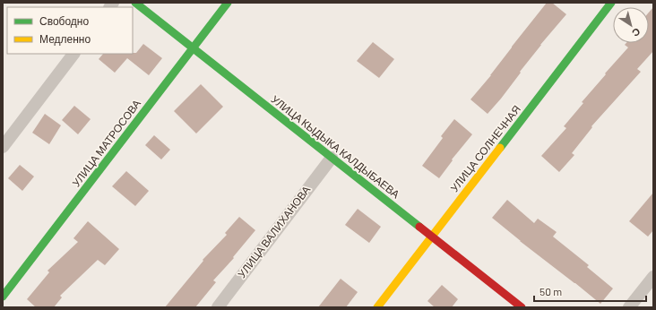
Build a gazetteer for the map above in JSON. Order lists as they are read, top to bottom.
{
  "streets": {
    "street": [
      "УЛИЦА МАТРОСОВА",
      "УЛИЦА КЫДЫКА КАЛДЫБАЕВА",
      "УЛИЦА СОЛНЕЧНАЯ",
      "УЛИЦА ВАЛИХАНОВА"
    ]
  },
  "crossings": [
    ["УЛИЦА МАТРОСОВА", "УЛИЦА КЫДЫКА КАЛДЫБАЕВА"],
    ["УЛИЦА КЫДЫКА КАЛДЫБАЕВА", "УЛИЦА СОЛНЕЧНАЯ"],
    ["УЛИЦА КЫДЫКА КАЛДЫБАЕВА", "УЛИЦА ВАЛИХАНОВА"]
  ],
  "legend": ["Свободно", "Медленно"],
  "scale_bar": "50 m",
  "north": "bottom right"
}
